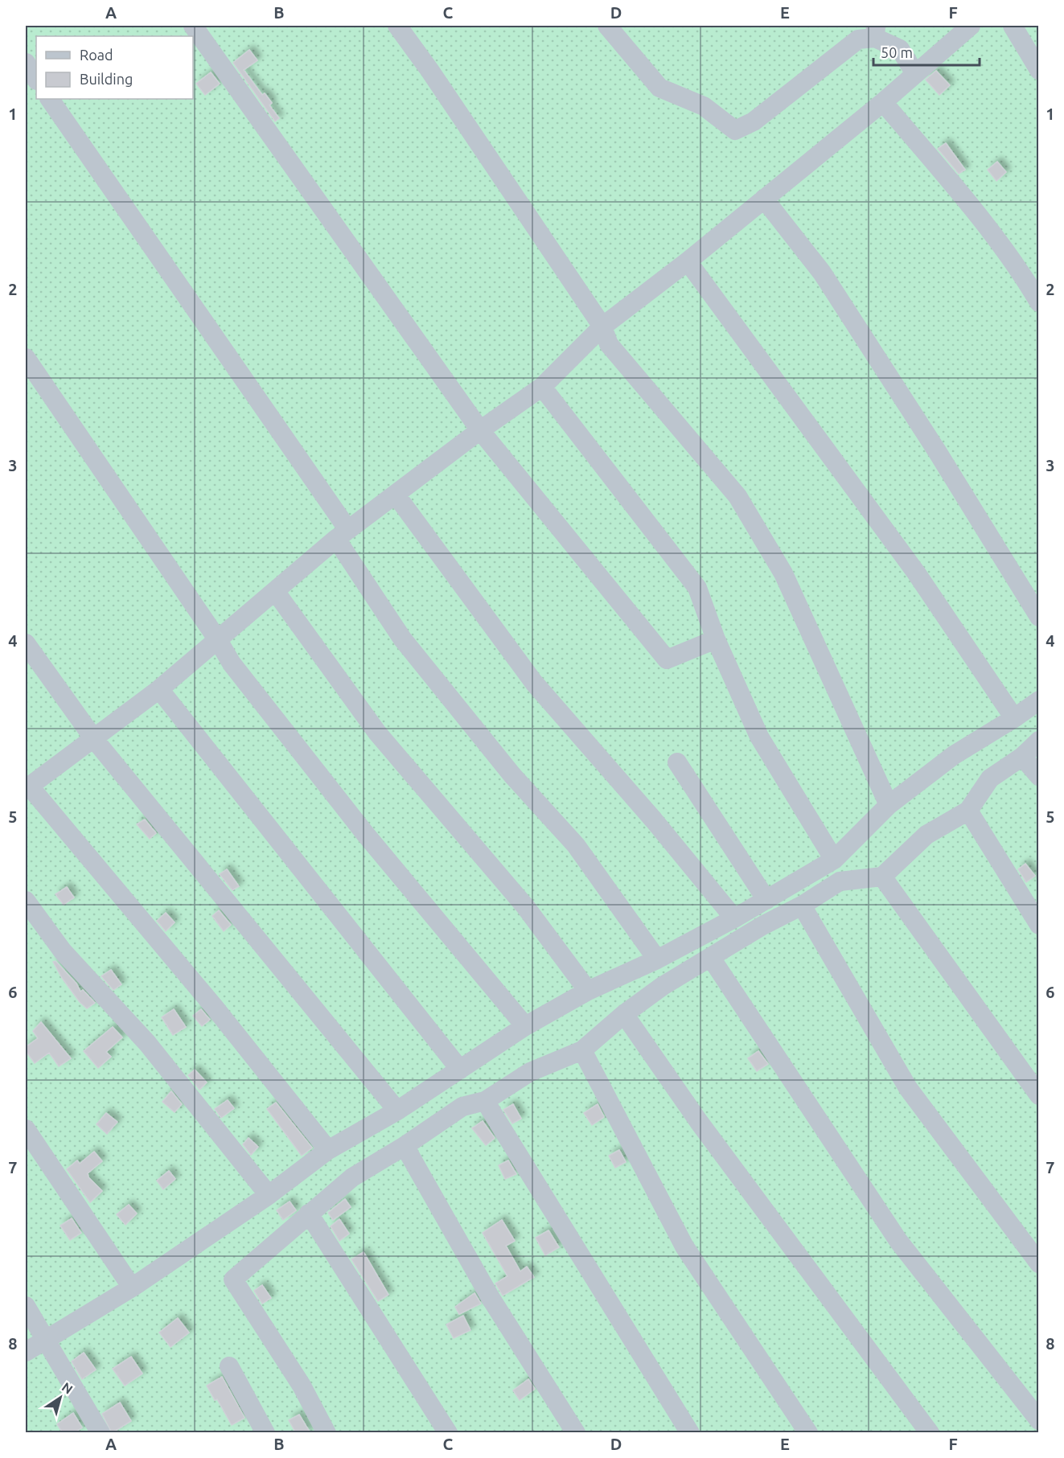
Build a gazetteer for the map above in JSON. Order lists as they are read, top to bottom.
{
  "legend": ["Road", "Building"],
  "scale_bar": "50 m",
  "north": "top right",
  "grid": {
    "columns": [
      "A",
      "B",
      "C",
      "D",
      "E",
      "F"
    ],
    "rows": [
      "1",
      "2",
      "3",
      "4",
      "5",
      "6",
      "7",
      "8"
    ]
  }
}
